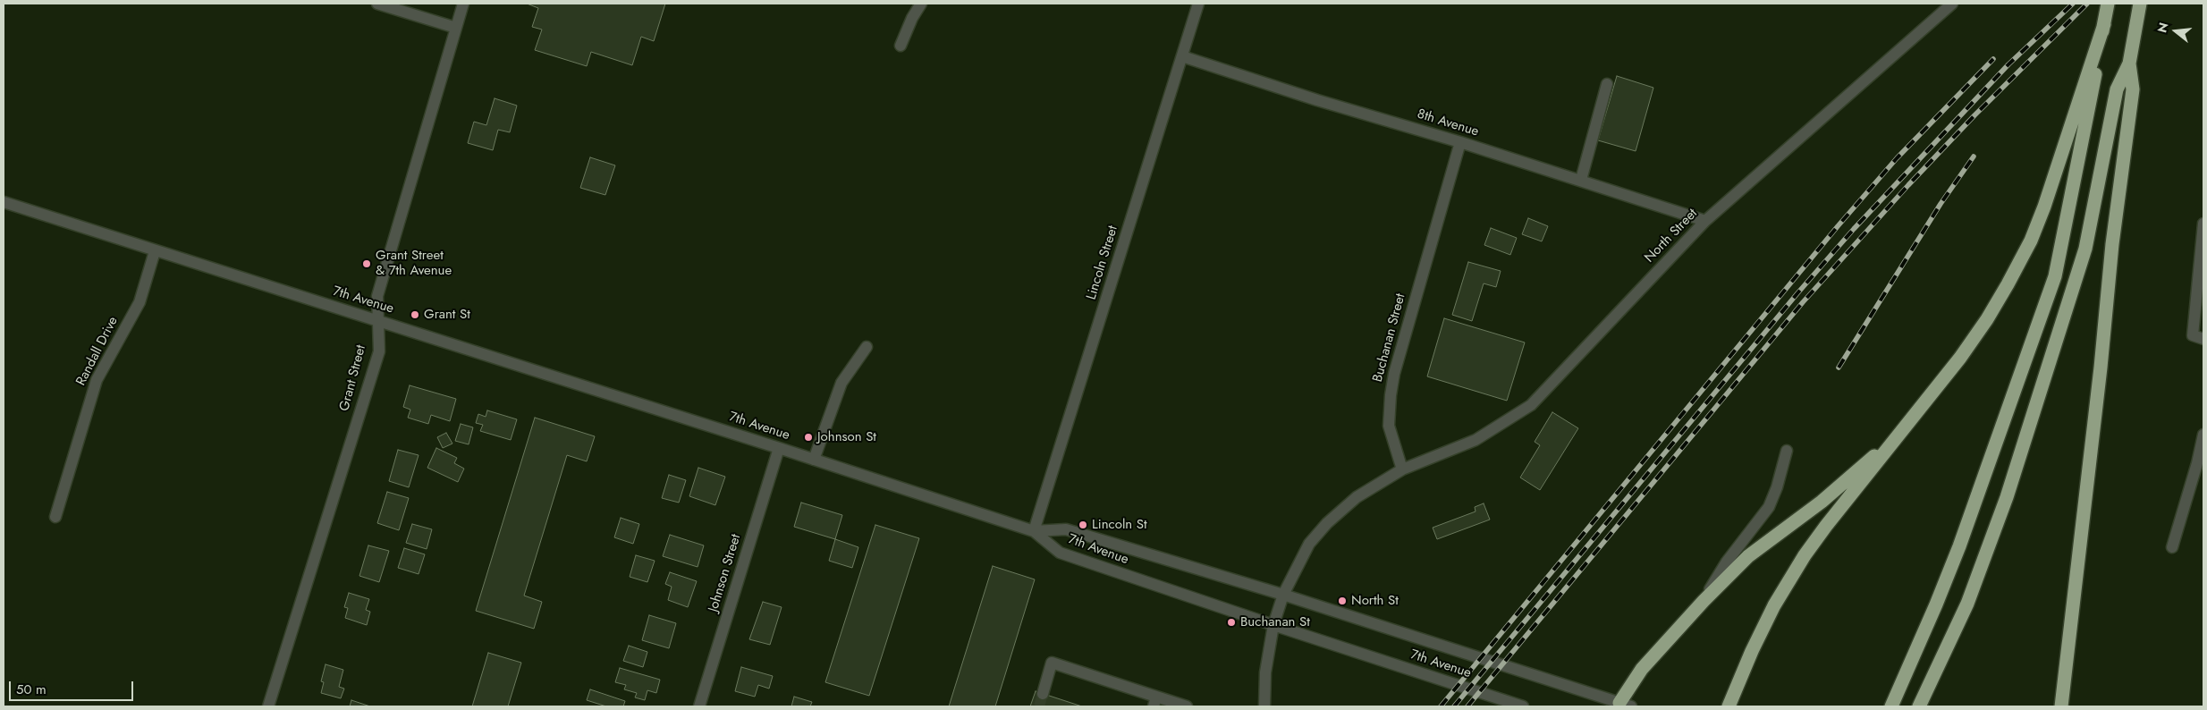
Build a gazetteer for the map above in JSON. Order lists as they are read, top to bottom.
{
  "streets": {
    "street": [
      "8th Avenue",
      "North Street",
      "Lincoln Street",
      "7th Avenue",
      "Buchanan Street",
      "Randall Drive",
      "Grant Street",
      "Johnson Street"
    ]
  },
  "crossings": [
    ["8th Avenue", "North Street"],
    ["8th Avenue", "Lincoln Street"],
    ["8th Avenue", "Buchanan Street"],
    ["North Street", "Buchanan Street"],
    ["Lincoln Street", "7th Avenue"],
    ["7th Avenue", "Randall Drive"],
    ["7th Avenue", "Grant Street"],
    ["7th Avenue", "Johnson Street"]
  ],
  "places": [
    "Grant Street & 7th Avenue",
    "Grant St",
    "Johnson St",
    "Lincoln St",
    "North St",
    "Buchanan St"
  ],
  "scale_bar": "50 m",
  "north": "left"
}
